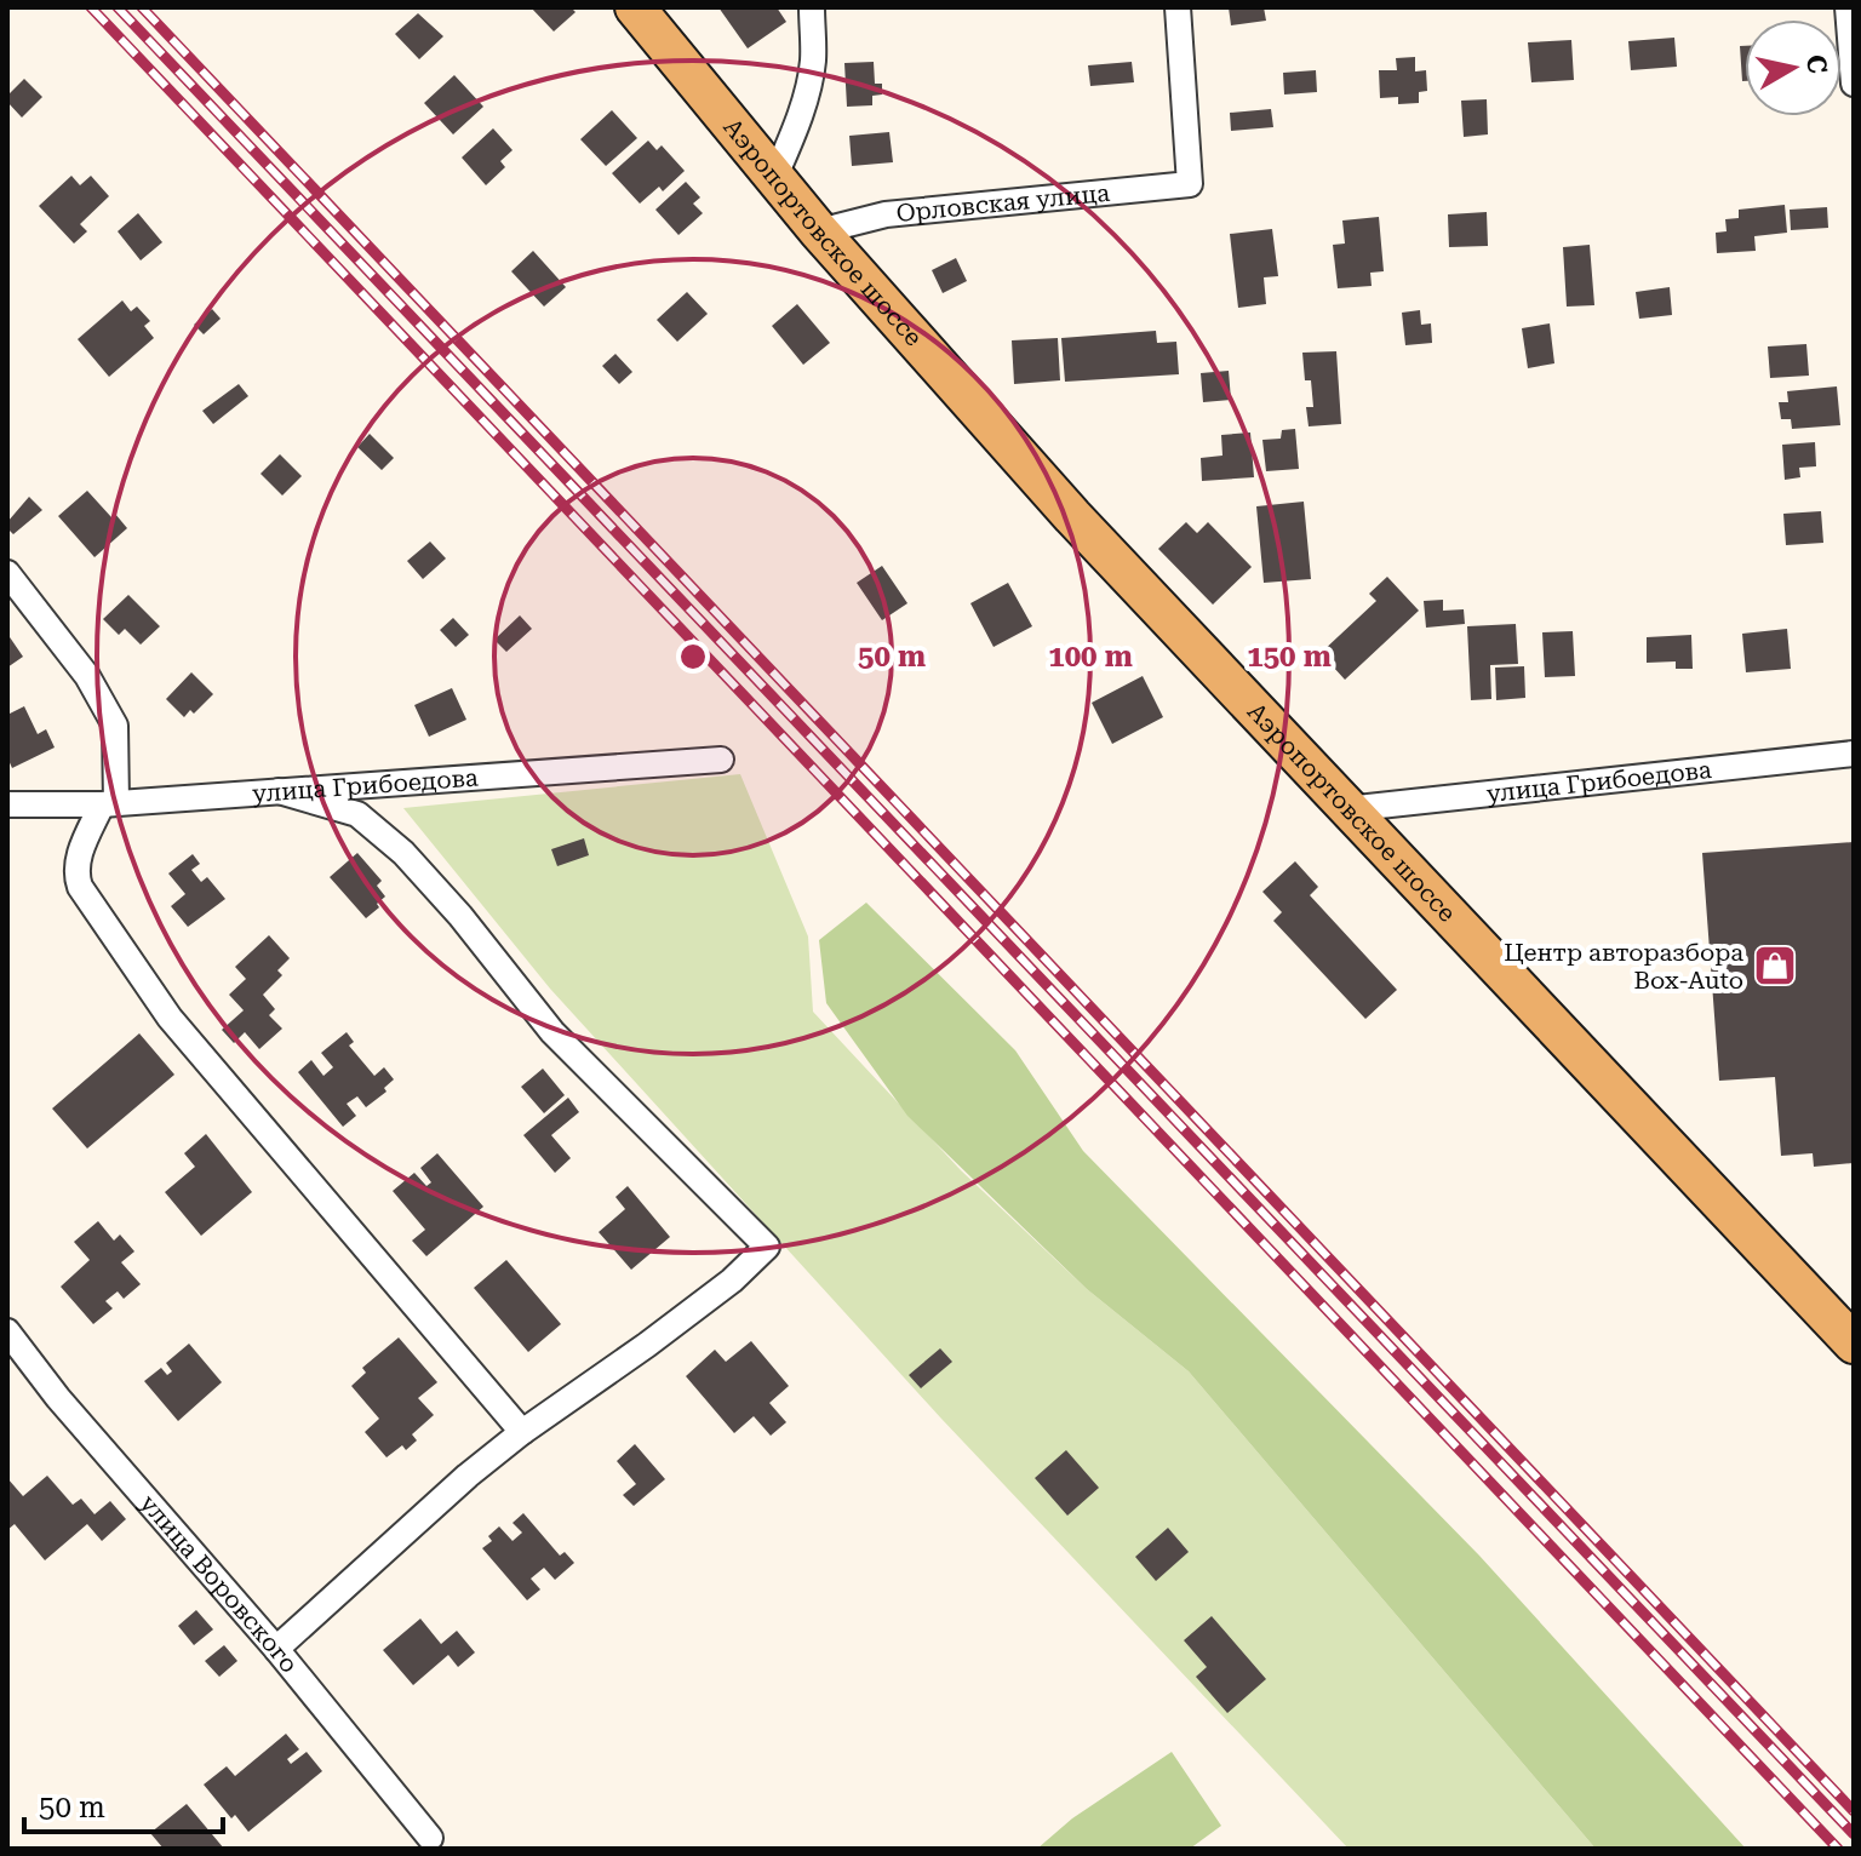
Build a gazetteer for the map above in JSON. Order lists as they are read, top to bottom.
{
  "streets": {
    "main road": ["Аэропортовское шоссе"],
    "street": ["Орловская улица", "улица Грибоедова", "улица Воровского"]
  },
  "crossings": [
    ["Орловская улица", "Аэропортовское шоссе"],
    ["Аэропортовское шоссе", "улица Грибоедова"]
  ],
  "places": {
    "shop": ["Центр авторазбора Box-Auto"]
  },
  "scale_bar": "50 m",
  "north": "right",
  "rings": ["50 m", "100 m", "150 m"]
}
